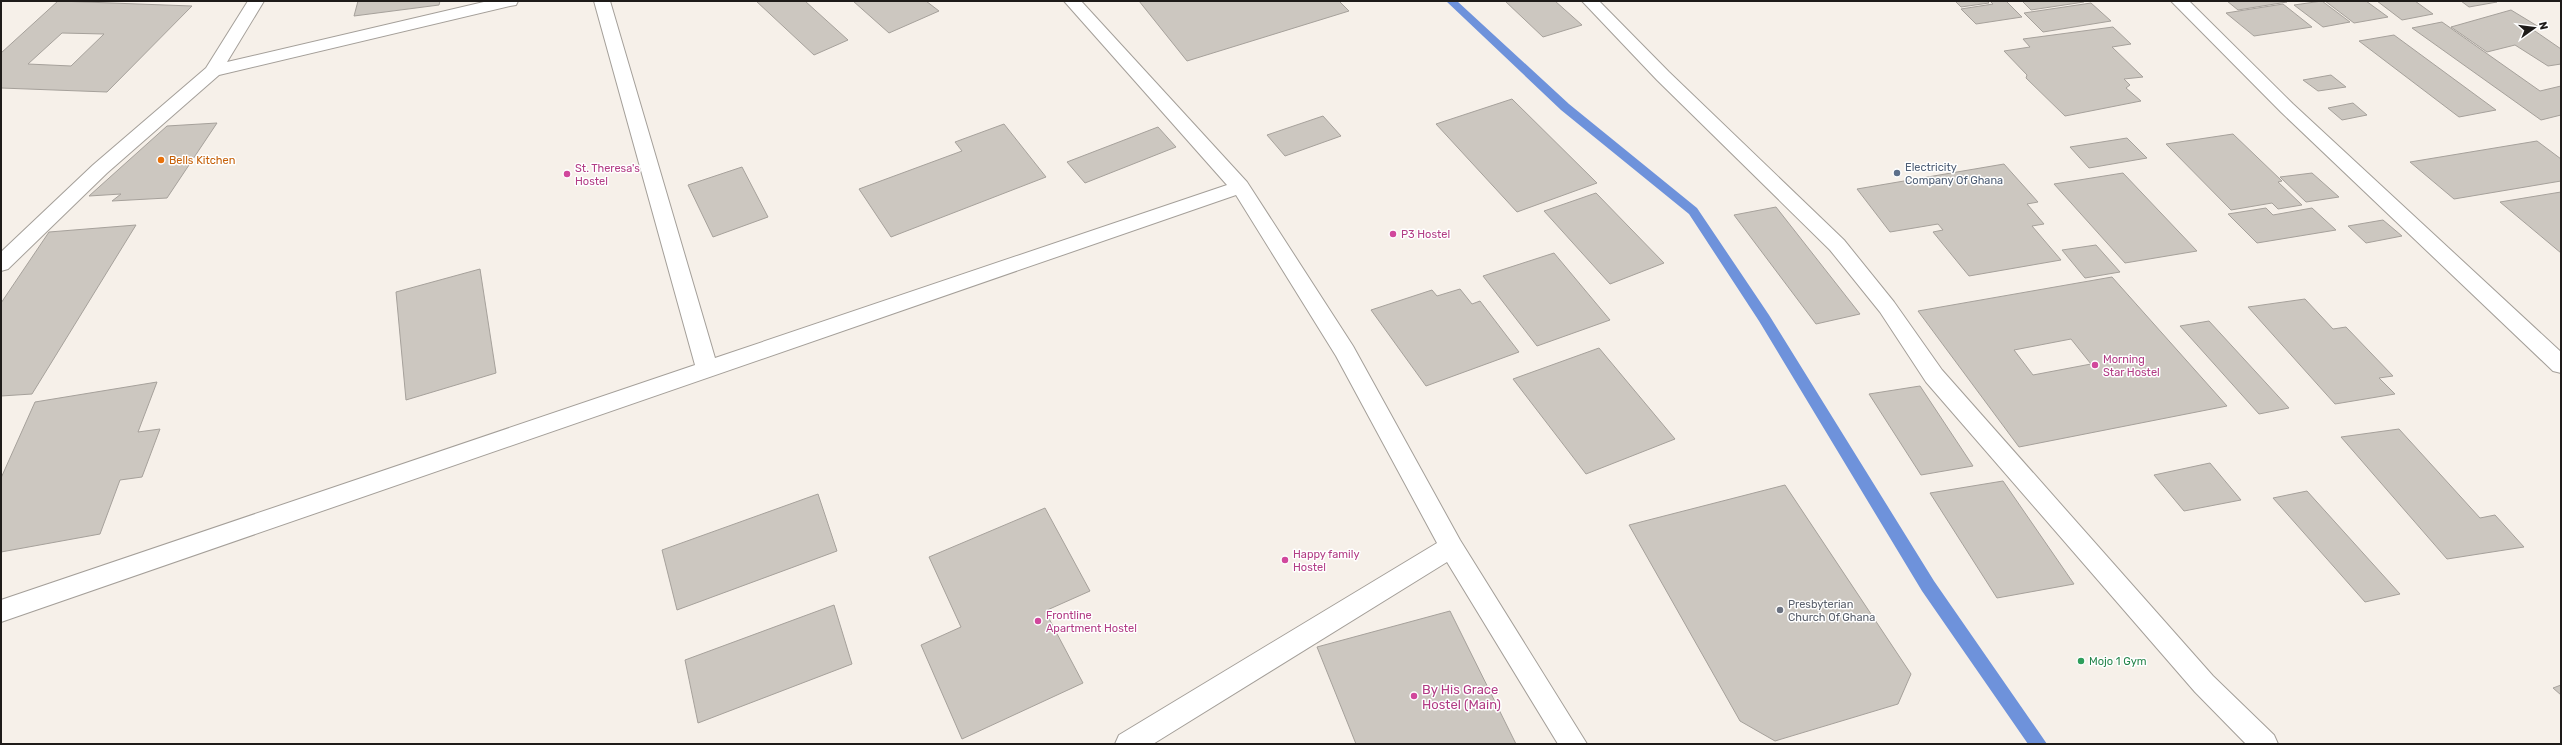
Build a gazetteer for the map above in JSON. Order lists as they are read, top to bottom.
{
  "places": [
    "Bells Kitchen",
    "Electricity Company Of Ghana",
    "St. Theresa's Hostel",
    "P3 Hostel",
    "Morning Star Hostel",
    "Happy family Hostel",
    "Presbyterian Church Of Ghana",
    "Frontline Apartment Hostel",
    "Mojo 1 Gym",
    "By His Grace Hostel (Main)"
  ],
  "north": "right"
}
